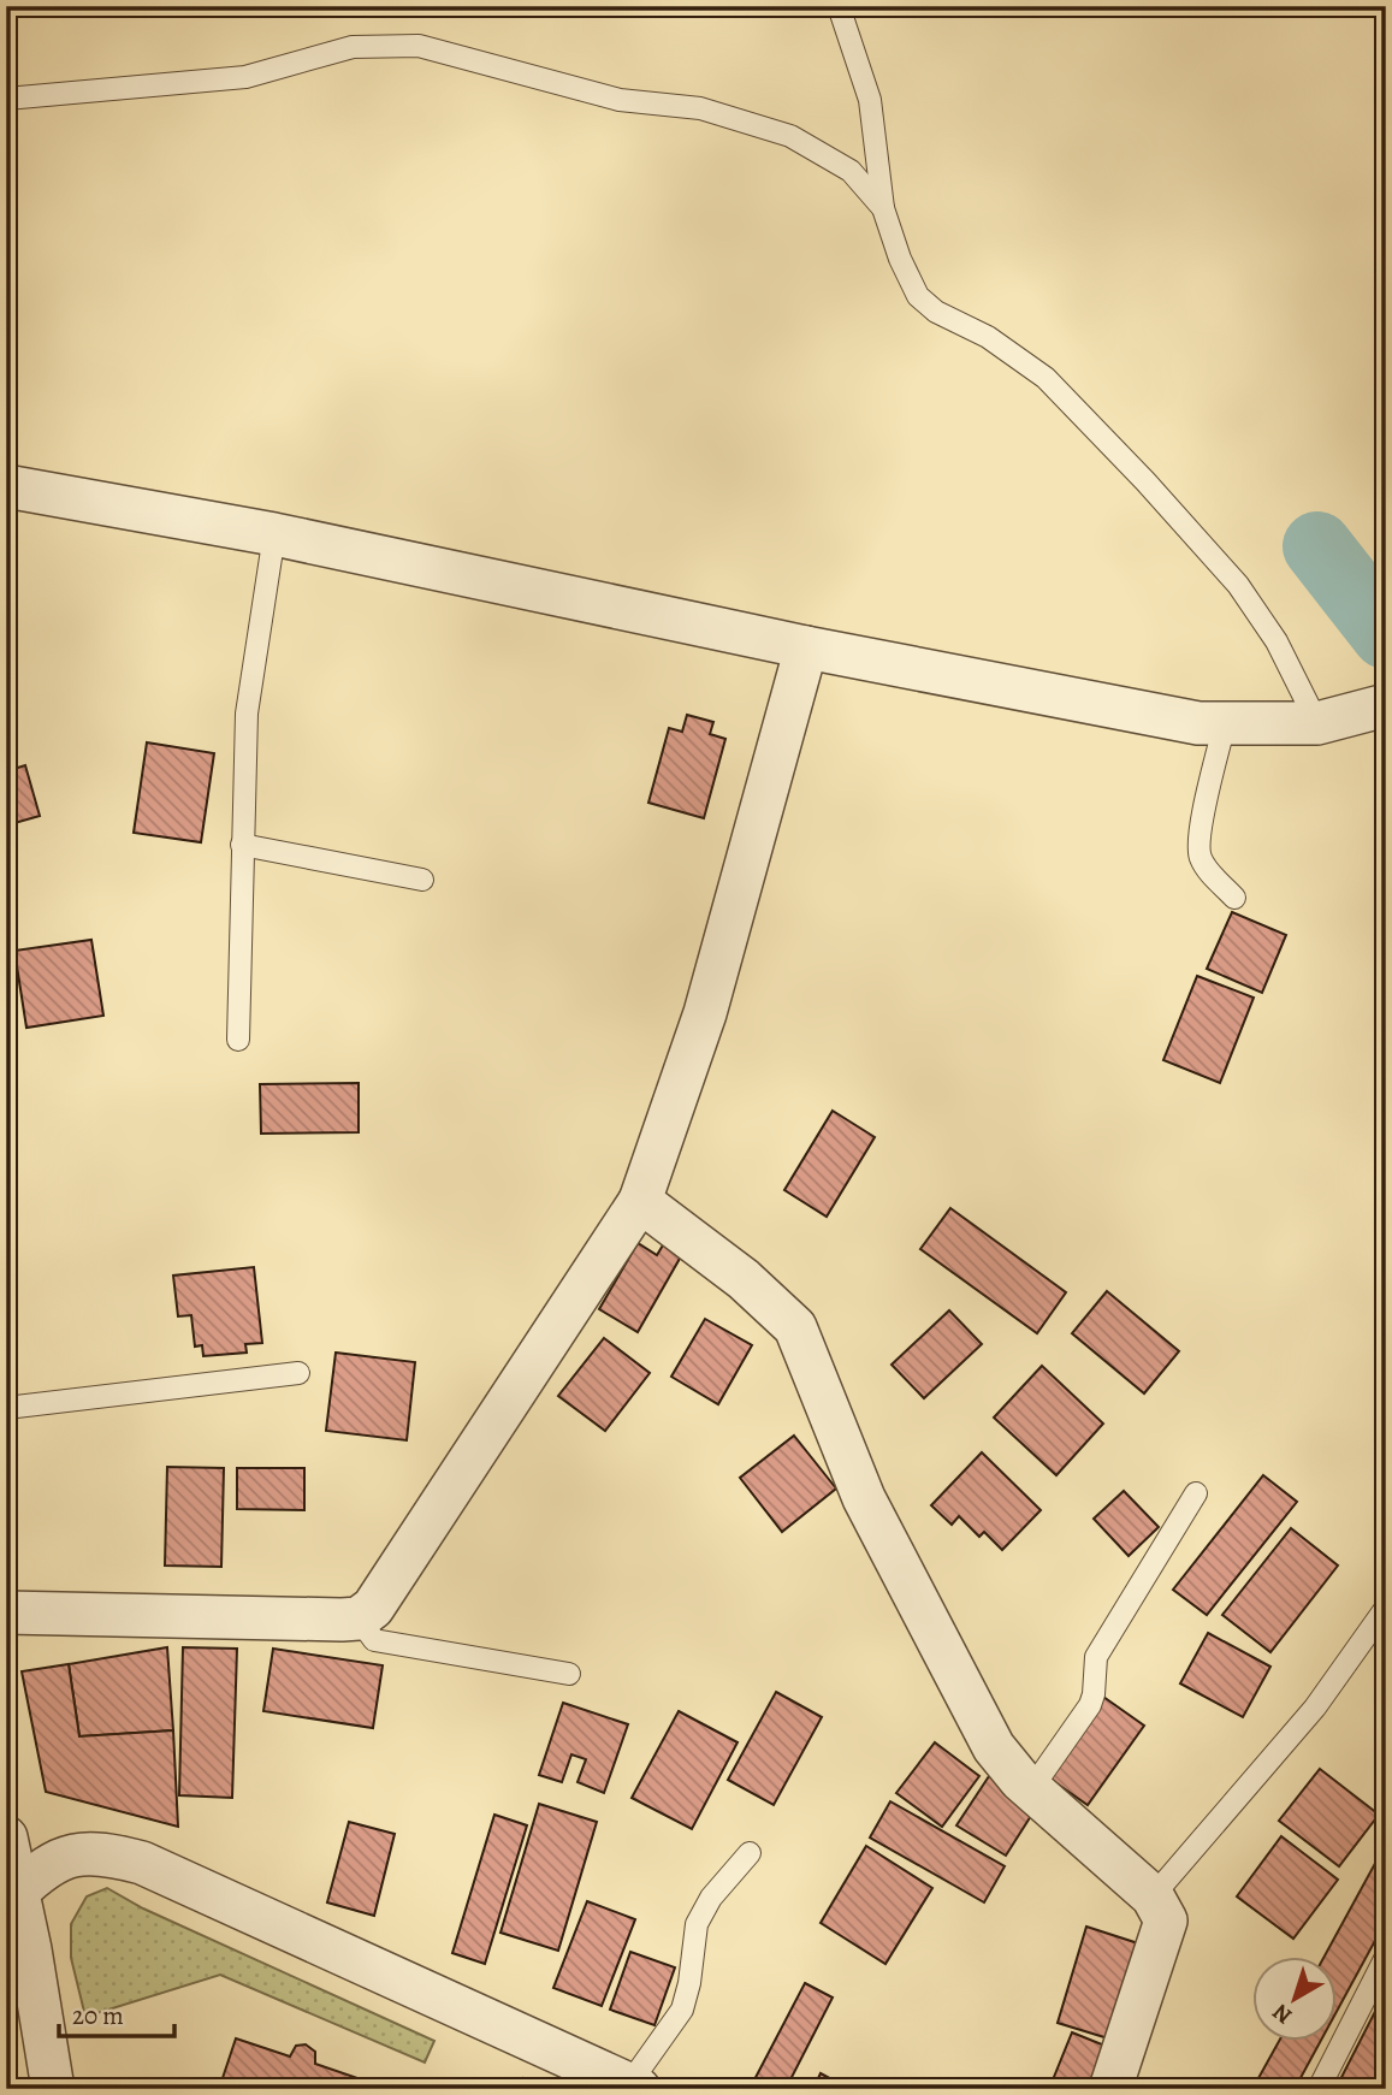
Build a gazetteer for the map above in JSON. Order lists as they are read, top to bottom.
{
  "scale_bar": "20 m",
  "north": "bottom left"
}
